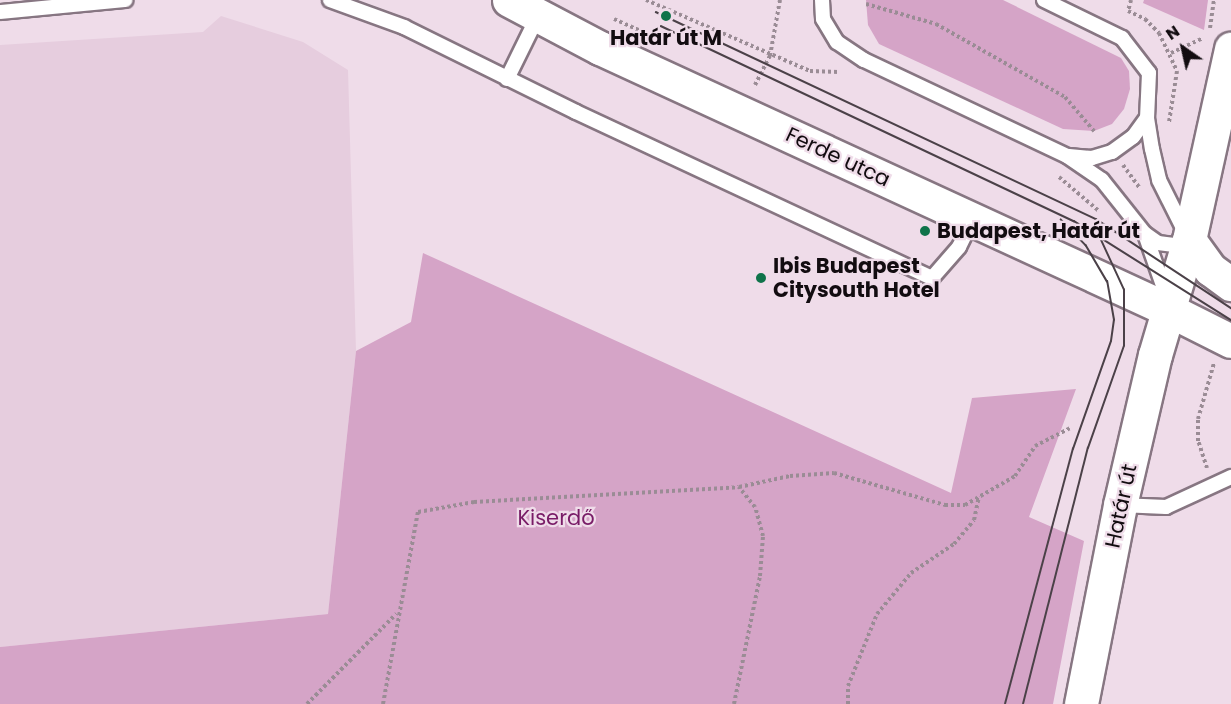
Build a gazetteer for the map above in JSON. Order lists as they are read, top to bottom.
{
  "streets": {
    "main road": ["Ferde utca", "Határ út"]
  },
  "crossings": [
    ["Ferde utca", "Határ út"]
  ],
  "parks": ["Kiserdő"],
  "places": ["Határ út M", "Budapest, Határ út", "Ibis Budapest Citysouth Hotel"],
  "north": "top left"
}
